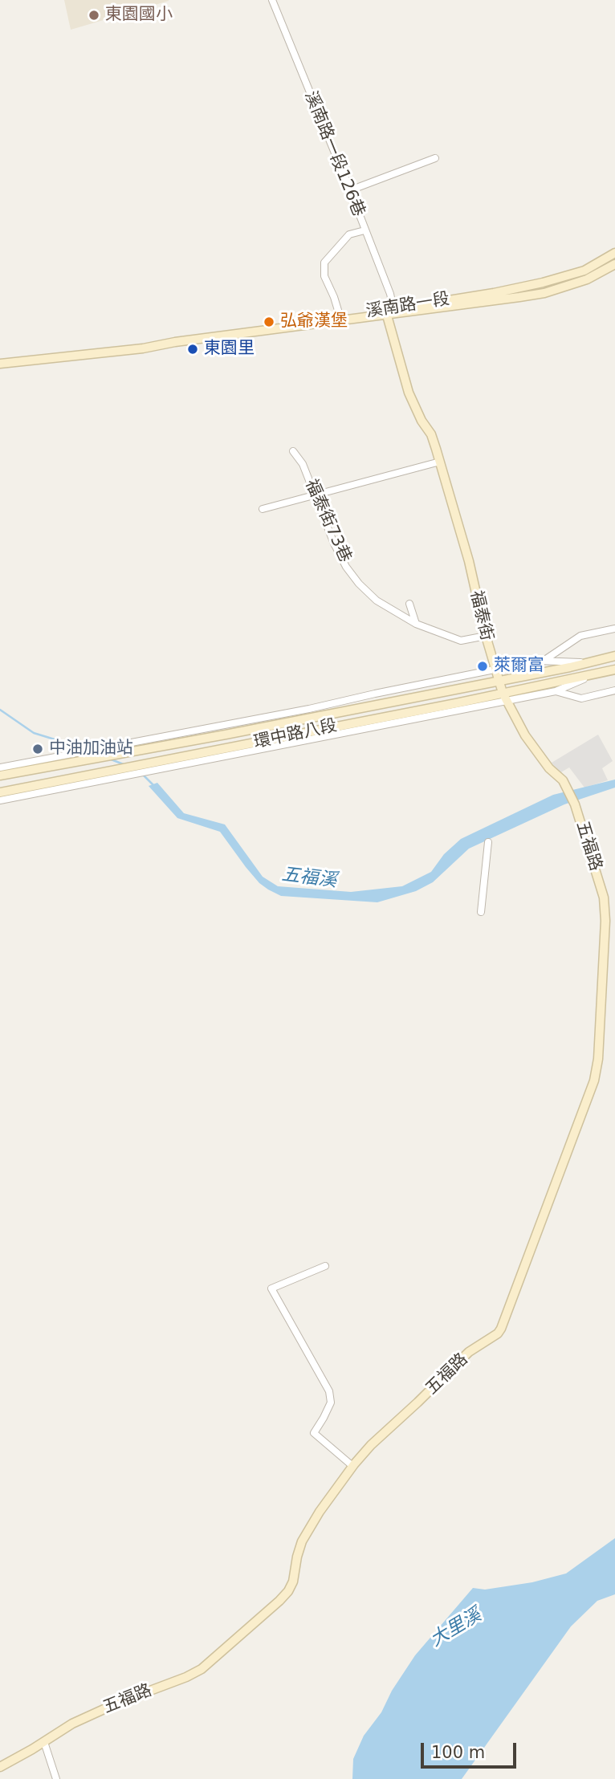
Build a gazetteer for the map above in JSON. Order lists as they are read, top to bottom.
{
  "streets": {
    "street": [
      "溪南路一段126巷",
      "溪南路一段",
      "福泰街73巷",
      "福泰街",
      "環中路八段",
      "五福路"
    ]
  },
  "crossings": [
    ["溪南路一段126巷", "溪南路一段"],
    ["溪南路一段126巷", "福泰街"],
    ["溪南路一段", "福泰街"],
    ["福泰街73巷", "福泰街"],
    ["福泰街", "環中路八段"],
    ["福泰街", "五福路"]
  ],
  "water": ["五福溪", "大里溪"],
  "places": [
    "東園國小",
    "弘爺漢堡",
    "東園里",
    "萊爾富",
    "中油加油站"
  ],
  "scale_bar": "100 m"
}
